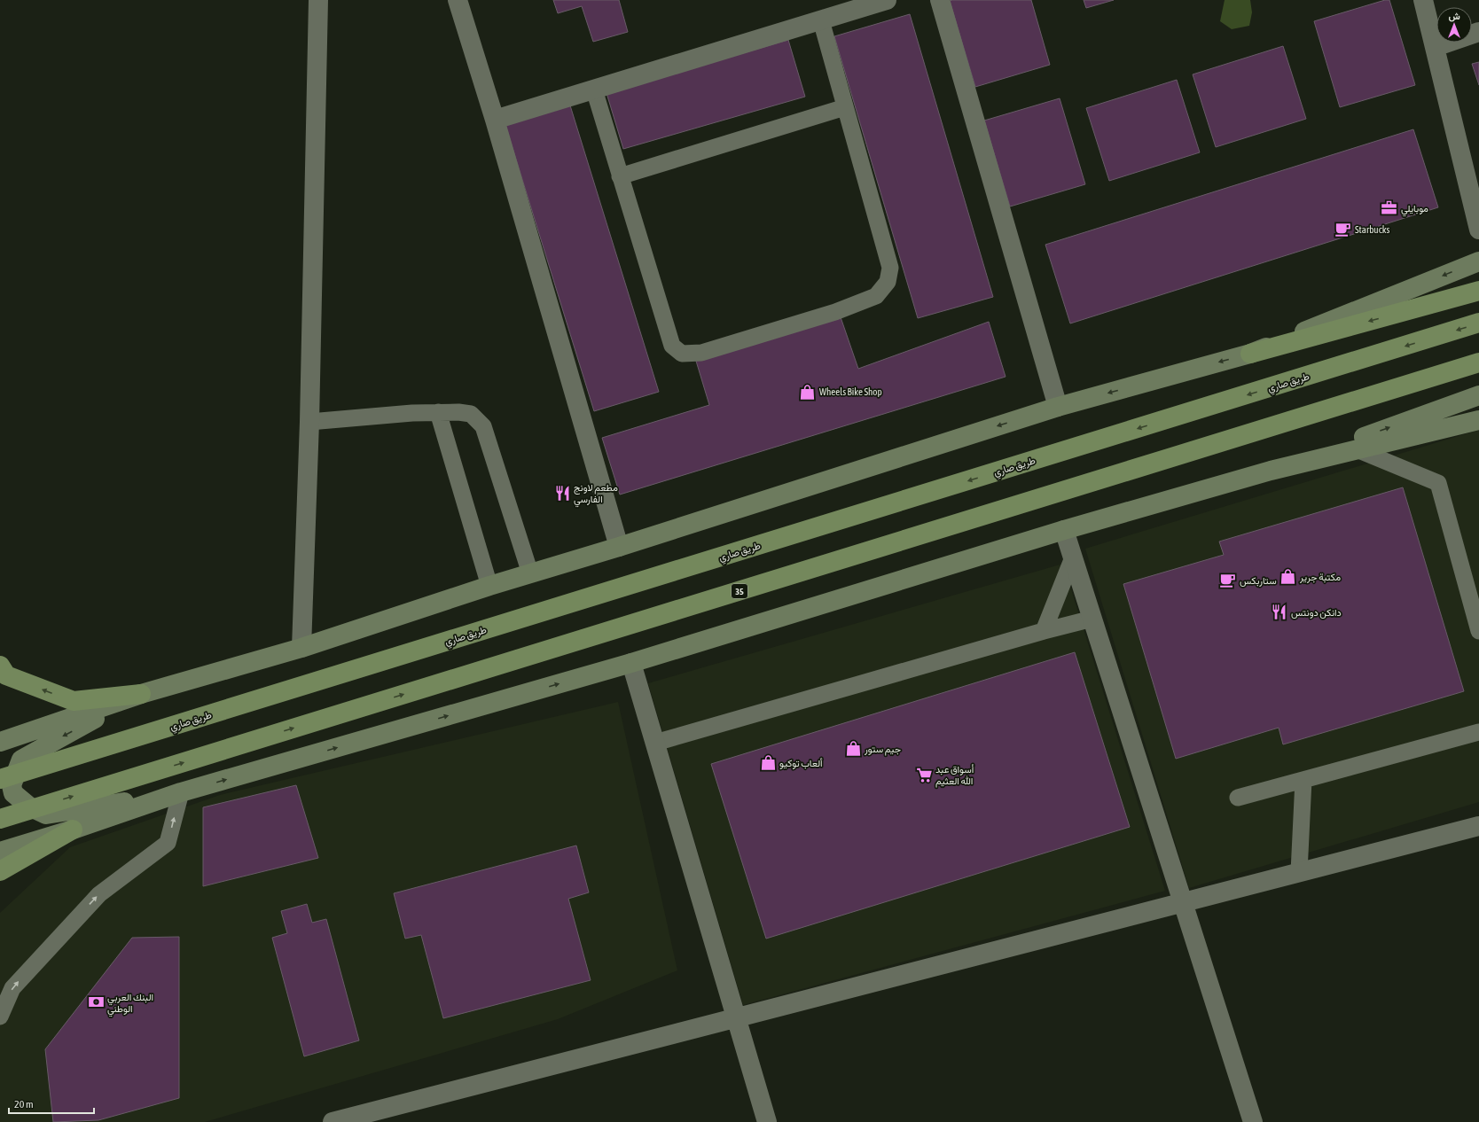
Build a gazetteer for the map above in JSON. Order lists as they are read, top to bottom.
{
  "streets": {
    "main road": ["طريق صاري", "35"]
  },
  "places": {
    "office": ["موبايلي"],
    "cafe": ["Starbucks", "ستاربكس"],
    "shop": [
      "Wheels Bike Shop",
      "مكتبة جرير",
      "جيم ستور",
      "ألعاب توكيو"
    ],
    "restaurant": ["مطعم لاونج الفارسي", "دانكن دونتس"],
    "supermarket": ["أسواق عبد الله العثيم"],
    "bank": ["البنك العربي الوطني"]
  },
  "scale_bar": "20 m",
  "north": "top"
}
